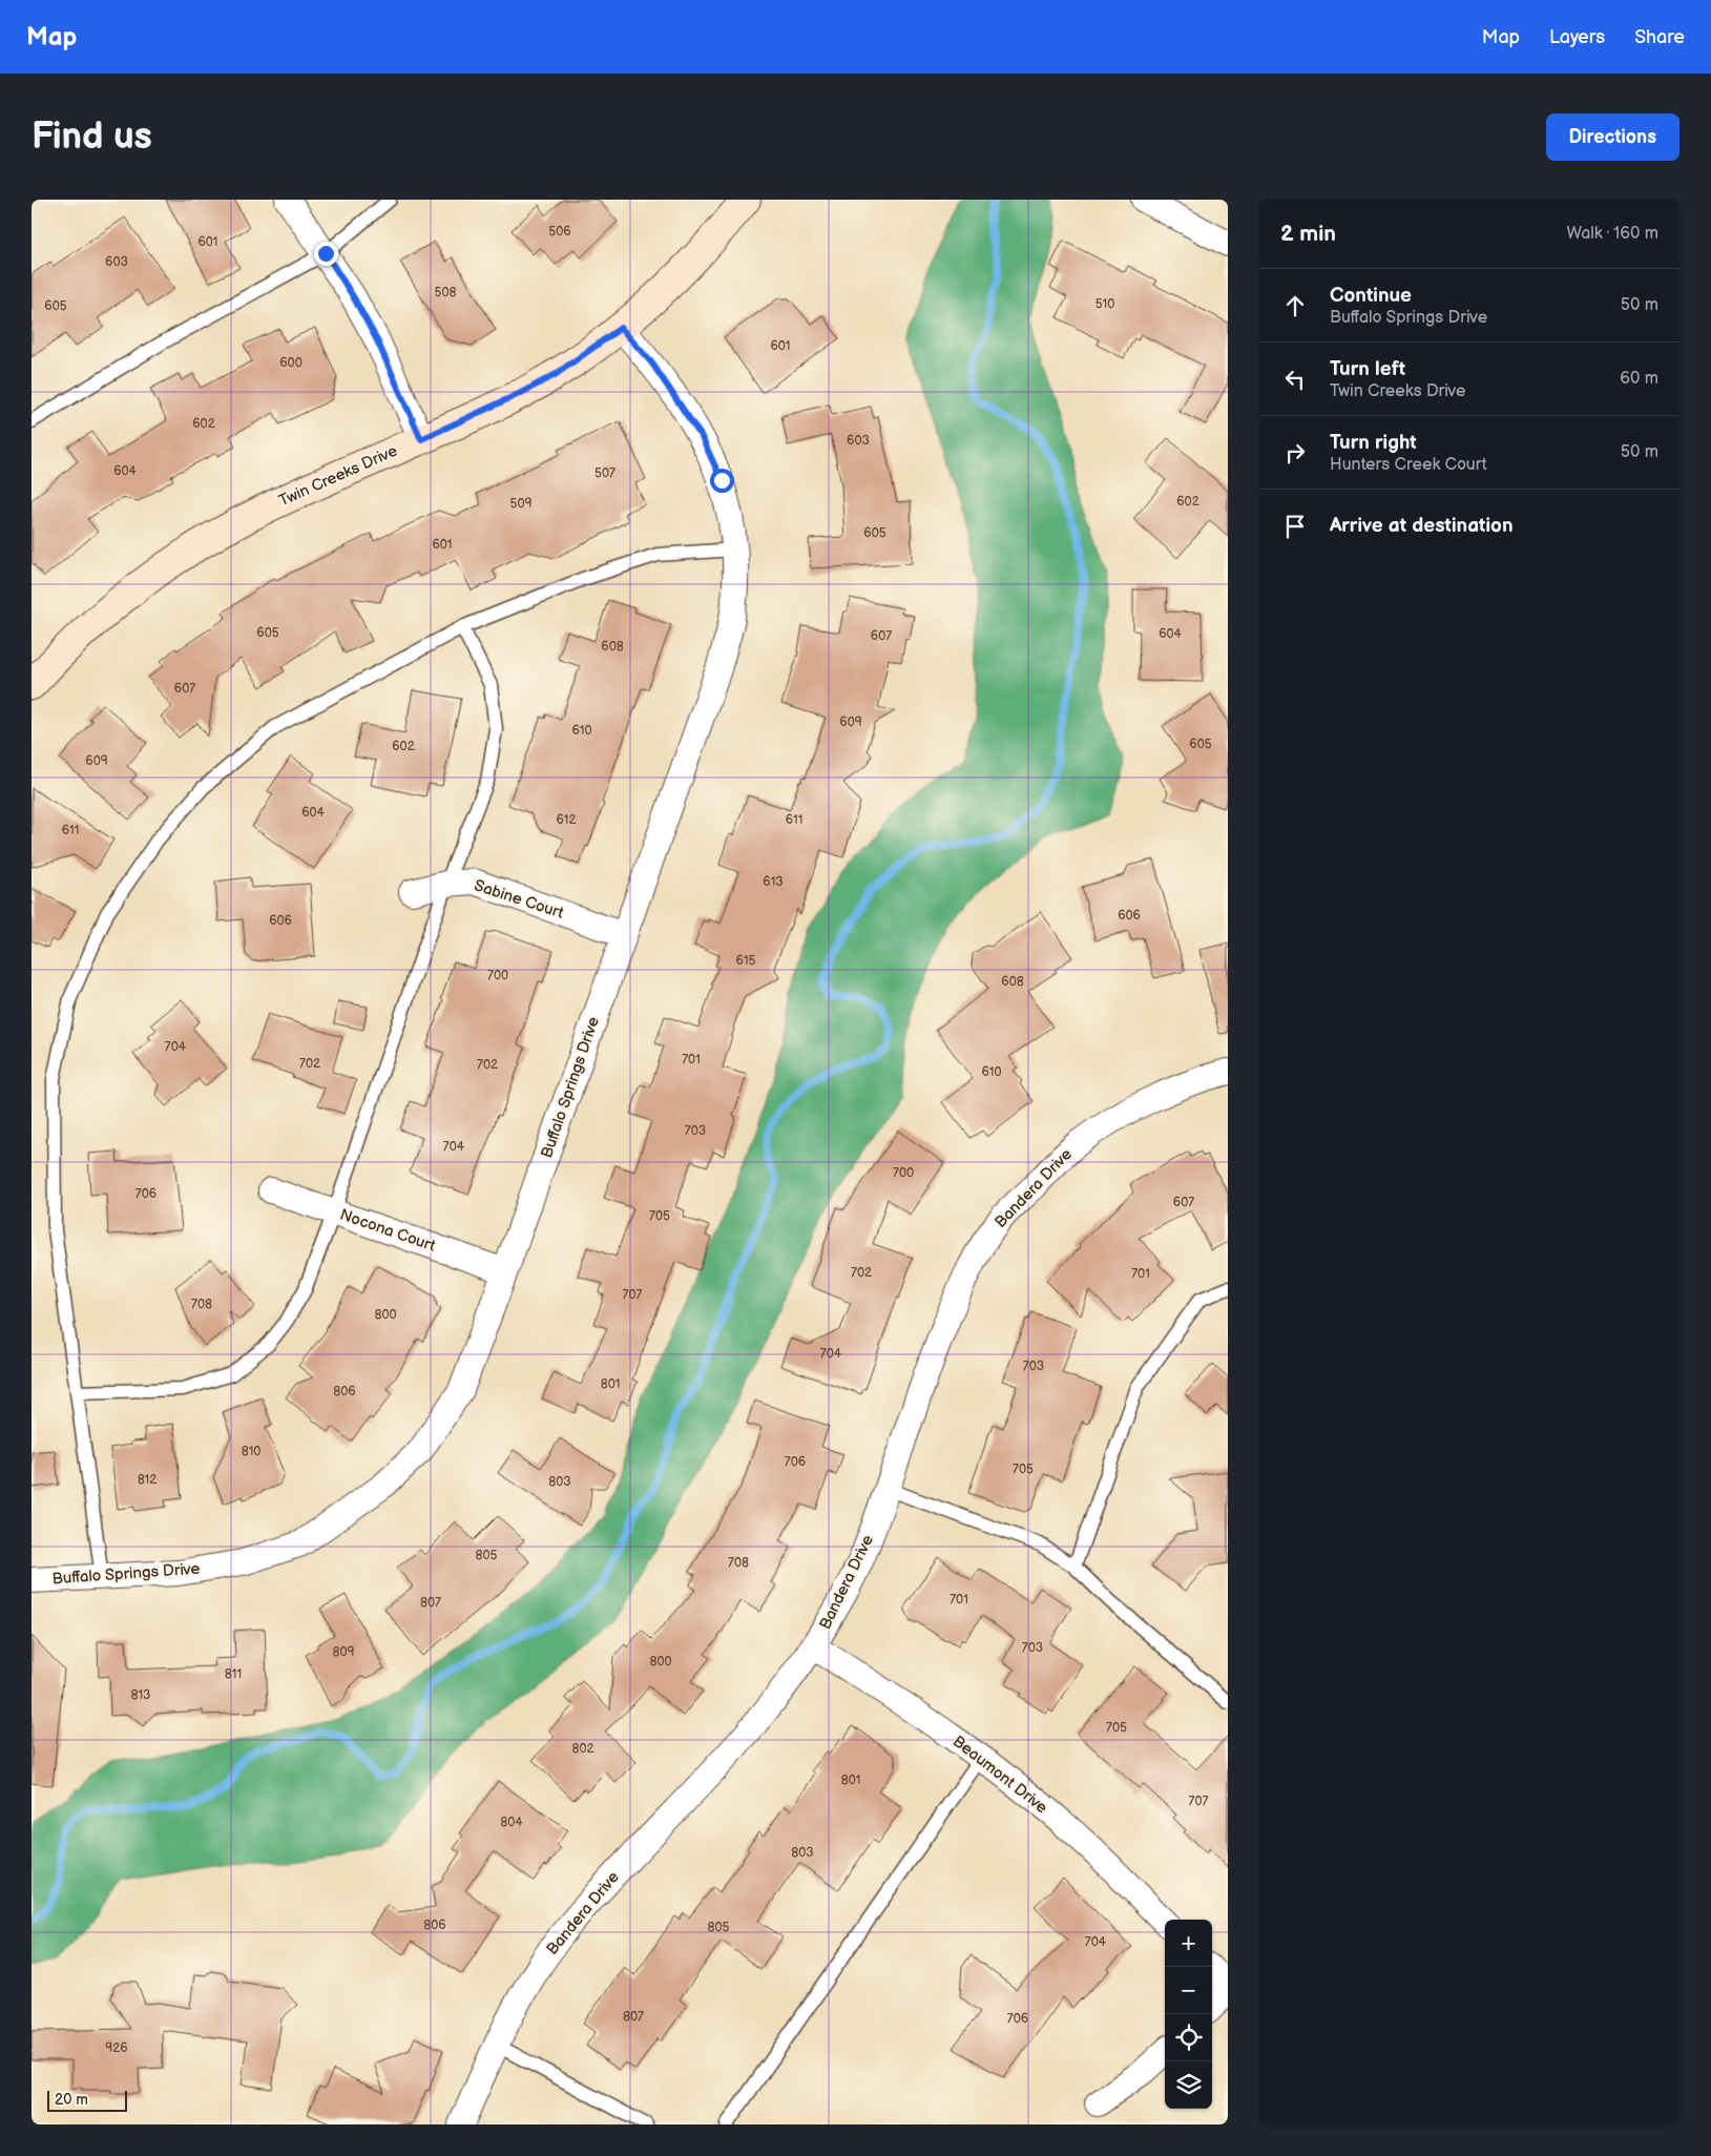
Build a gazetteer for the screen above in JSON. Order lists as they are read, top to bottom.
{
  "streets": {
    "street": [
      "Twin Creeks Drive",
      "Sabine Court",
      "Buffalo Springs Drive",
      "Bandera Drive",
      "Nocona Court",
      "Beaumont Drive"
    ]
  },
  "crossings": [
    ["Twin Creeks Drive", "Buffalo Springs Drive"],
    ["Sabine Court", "Buffalo Springs Drive"],
    ["Buffalo Springs Drive", "Nocona Court"],
    ["Bandera Drive", "Beaumont Drive"]
  ],
  "house_numbers": [
    "506",
    "601",
    "603",
    "508",
    "510",
    "605",
    "601",
    "600",
    "602",
    "603",
    "604",
    "507",
    "602",
    "509",
    "605",
    "601",
    "605",
    "604",
    "607",
    "608",
    "607",
    "609",
    "610",
    "605",
    "602",
    "609",
    "604",
    "612",
    "611",
    "611",
    "613",
    "606",
    "606",
    "615",
    "700",
    "608",
    "704",
    "701",
    "702",
    "702",
    "610",
    "703",
    "704",
    "700",
    "706",
    "607",
    "705",
    "702",
    "701",
    "707",
    "708",
    "800",
    "704",
    "703",
    "801",
    "806",
    "810",
    "706",
    "705",
    "812",
    "803",
    "805",
    "708",
    "701",
    "807",
    "703",
    "809",
    "800",
    "811",
    "813",
    "705",
    "802",
    "801",
    "707",
    "804",
    "803",
    "806",
    "805",
    "704",
    "807",
    "706",
    "926"
  ],
  "scale_bar": "20 m",
  "page": {
    "header": "Map",
    "nav": ["Map", "Layers", "Share"],
    "buttons": "Directions",
    "title": "Find us",
    "heading": ["2 min", "Walk · 160 m"],
    "list": [
      ["Continue", "Buffalo Springs Drive", "50 m"],
      ["Turn left", "Twin Creeks Drive", "60 m"],
      ["Turn right", "Hunters Creek Court", "50 m"],
      "Arrive at destination"
    ],
    "map_buttons": ["+", "−"],
    "scale": "20 m"
  }
}
